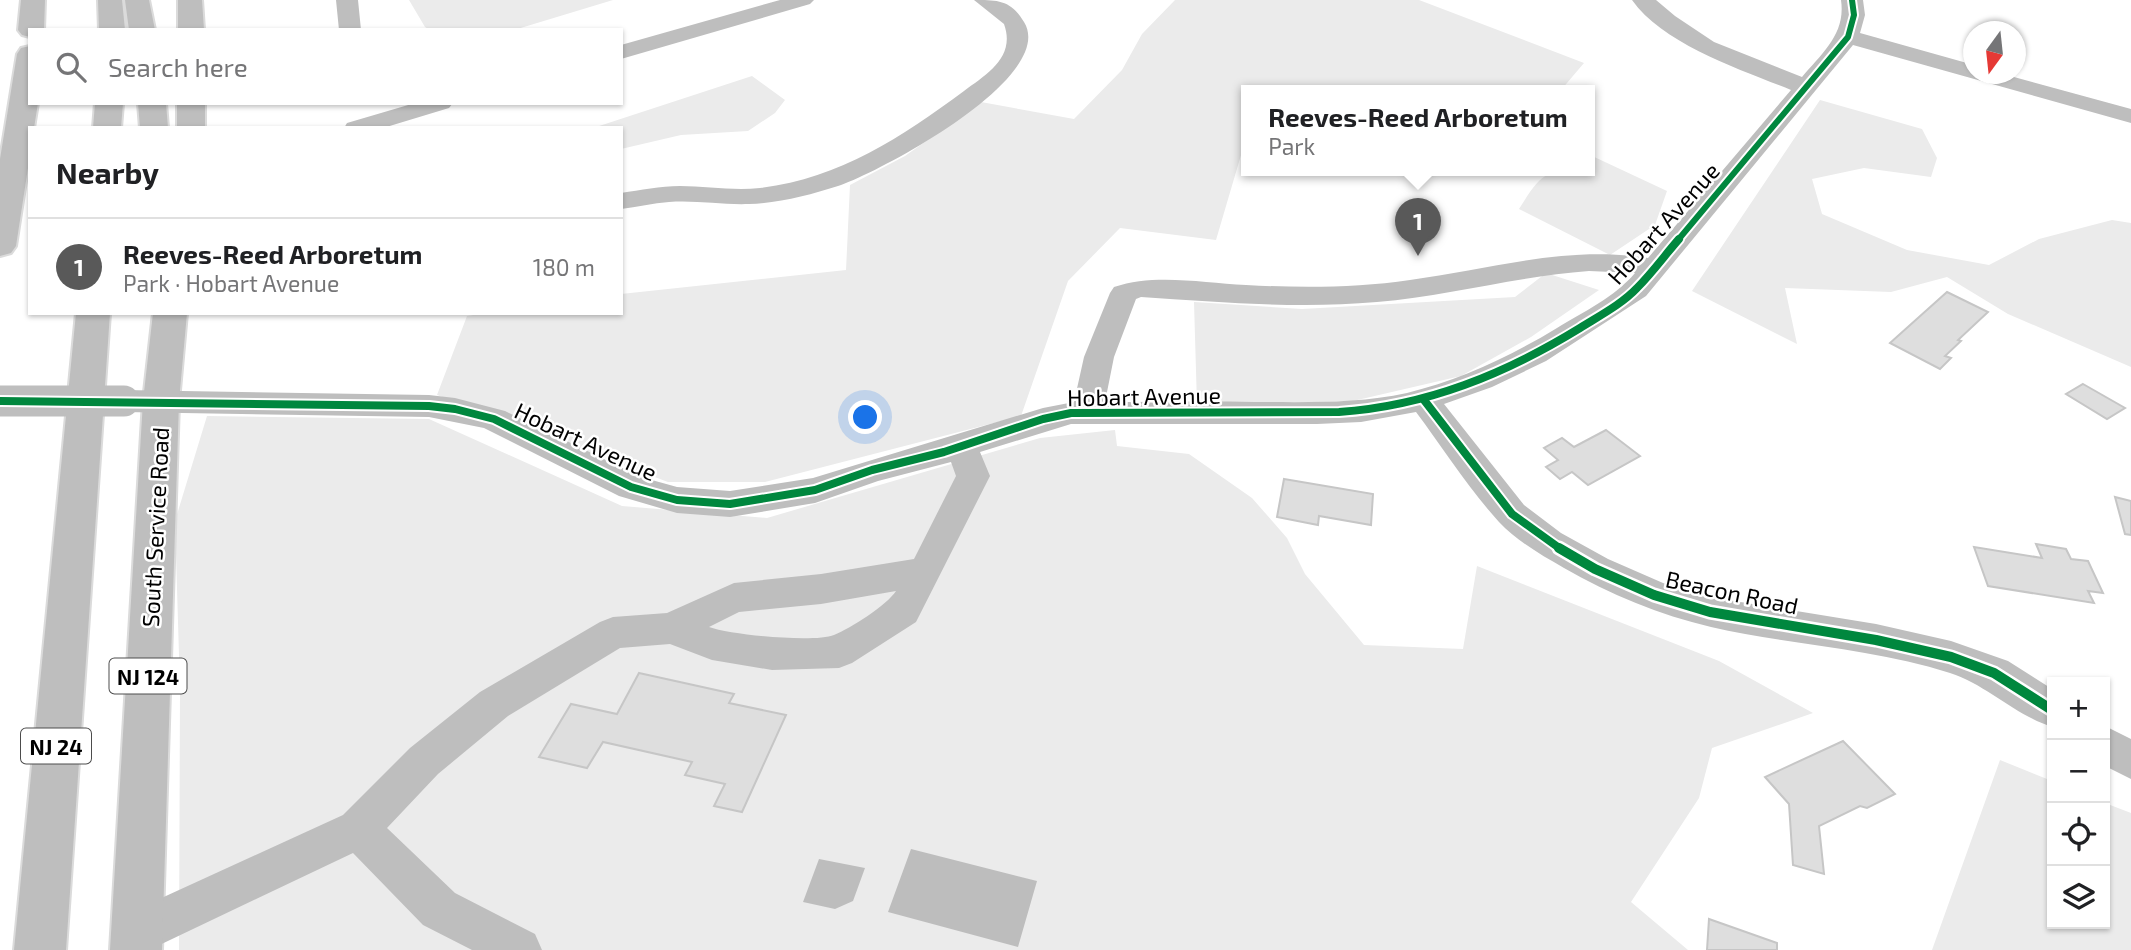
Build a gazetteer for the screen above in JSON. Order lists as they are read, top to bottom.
{
  "streets": {
    "main road": ["South Service Road", "NJ 124", "NJ 24"],
    "street": ["Hobart Avenue", "Beacon Road"]
  },
  "crossings": [
    ["Hobart Avenue", "South Service Road"],
    ["Hobart Avenue", "Beacon Road"]
  ],
  "north": "bottom",
  "page": {
    "search": "Search here",
    "popup": ["Reeves-Reed Arboretum", "Park"],
    "heading": "Nearby",
    "pins": "1",
    "list": [
      {
        "mark": "1",
        "name": "Reeves-Reed Arboretum",
        "note": "Park · Hobart Avenue",
        "value": "180 m"
      }
    ],
    "map_buttons": ["+", "−"]
  }
}
